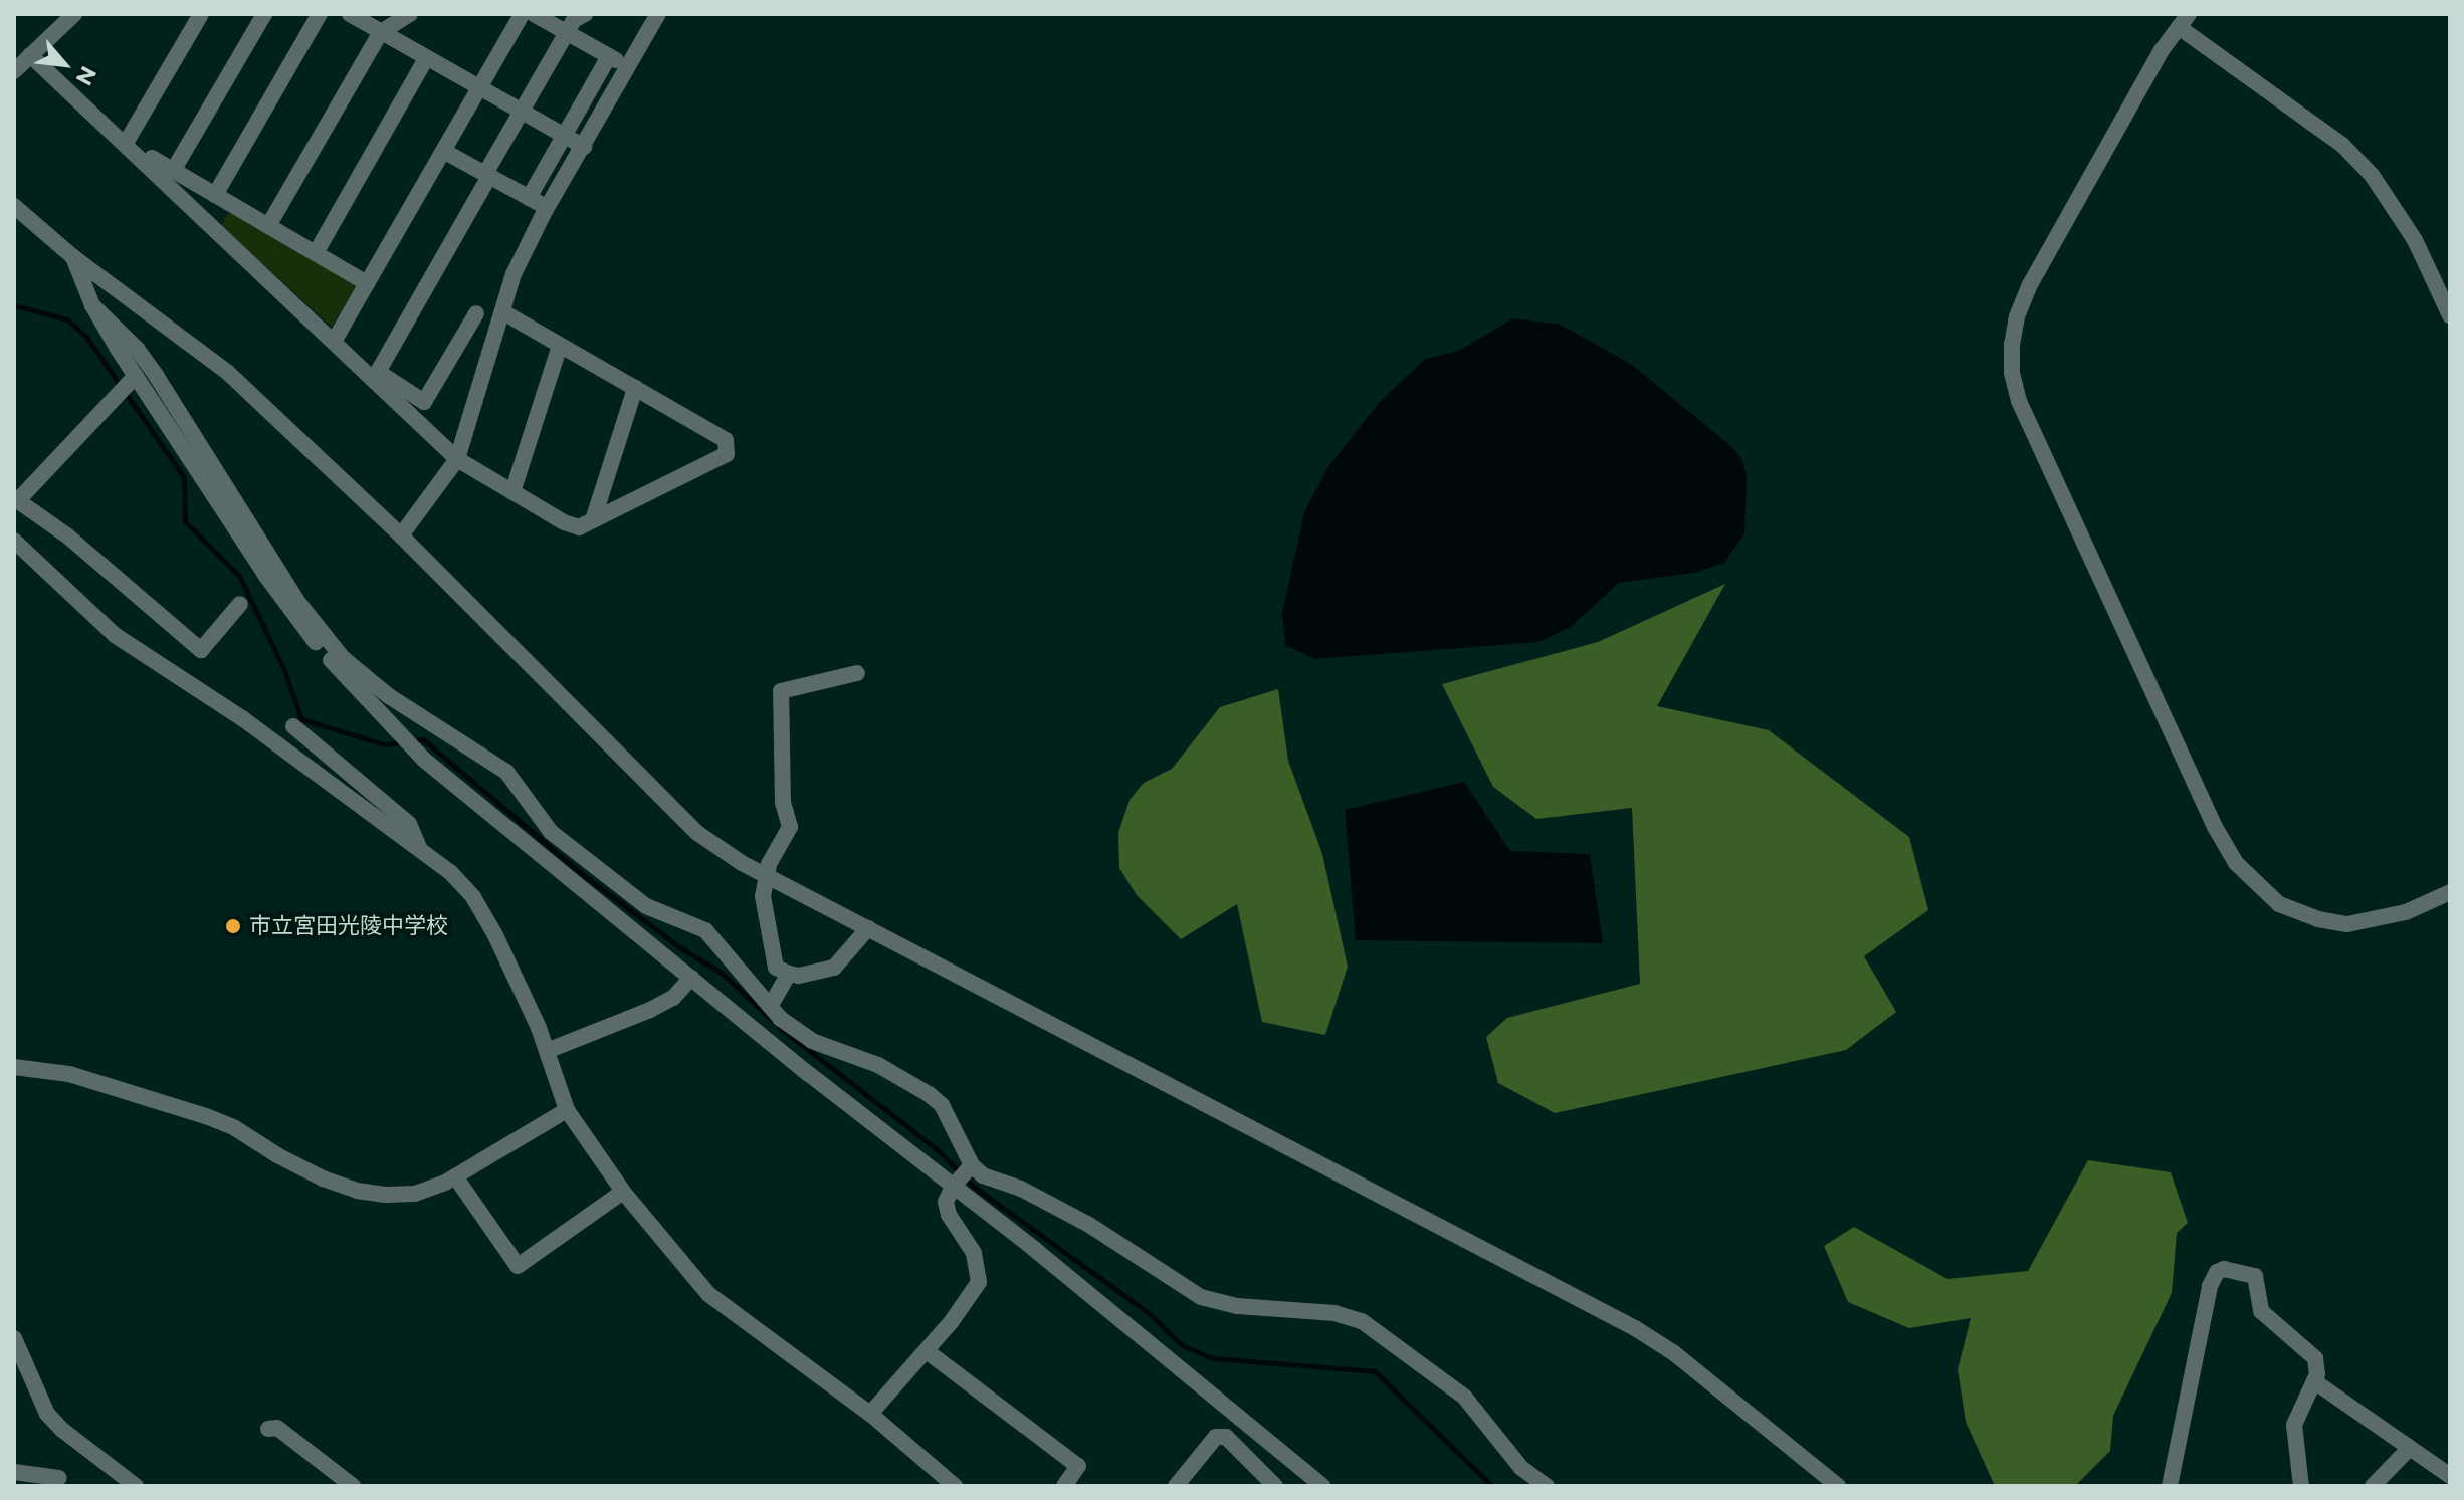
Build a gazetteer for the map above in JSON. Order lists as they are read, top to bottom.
{
  "places": ["市立宮田光陵中学校"],
  "north": "bottom right"
}
